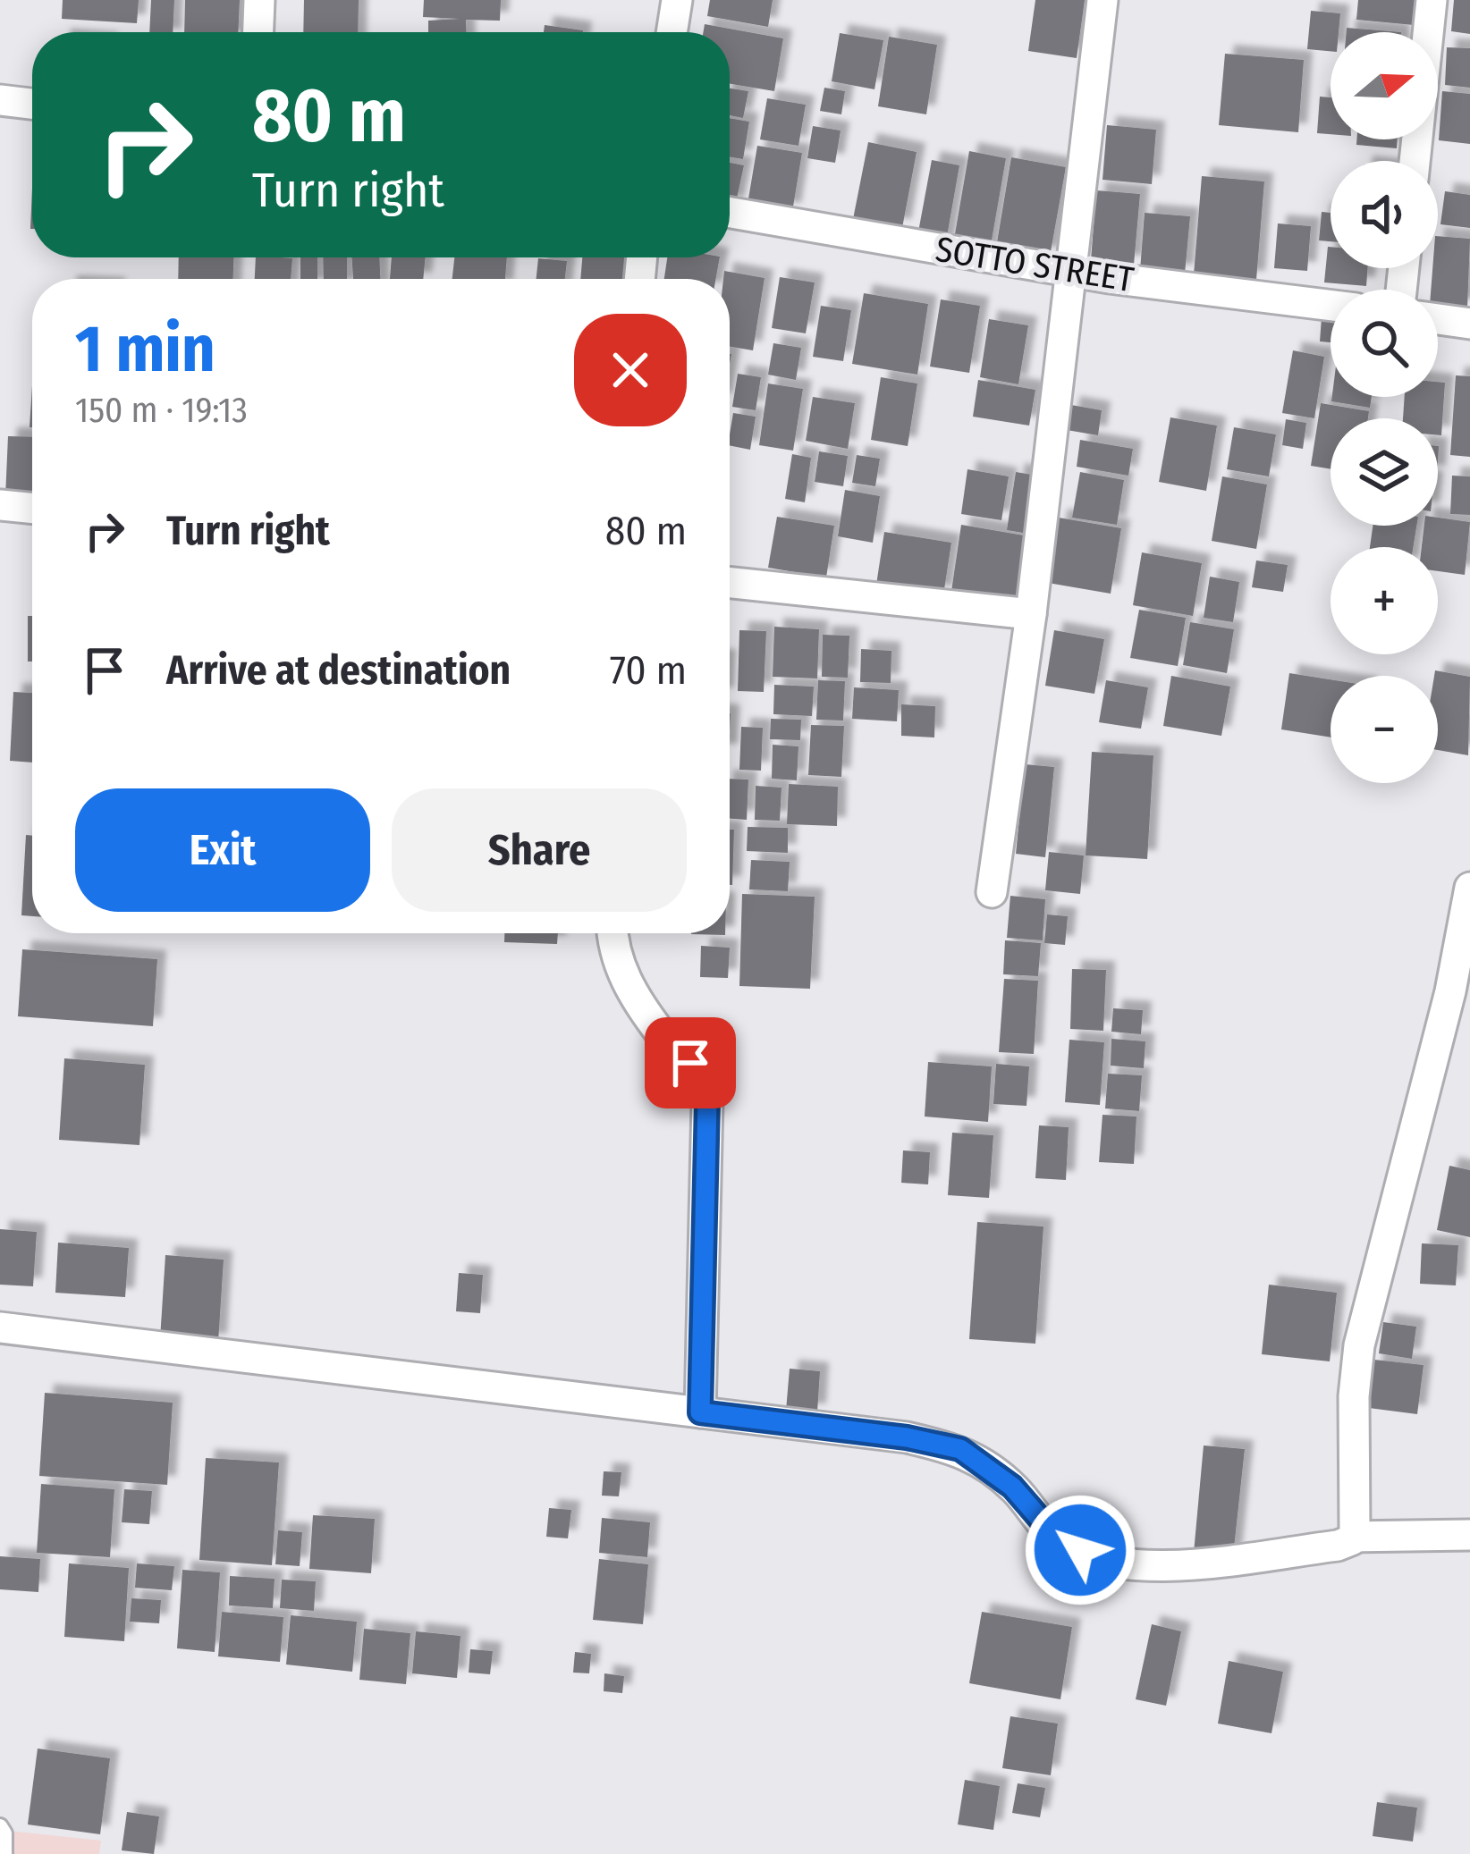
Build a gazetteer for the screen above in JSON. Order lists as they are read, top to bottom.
{
  "streets": {
    "street": ["SOTTO STREET"]
  },
  "north": "right",
  "page": {
    "map_buttons": ["+", "−"],
    "turn": ["80 m", "Turn right"],
    "heading": ["1 min", "150 m · 19:13"],
    "list": [
      {
        "name": "Turn right",
        "value": "80 m"
      },
      {
        "name": "Arrive at destination",
        "value": "70 m"
      }
    ],
    "buttons": ["Exit", "Share"]
  }
}
